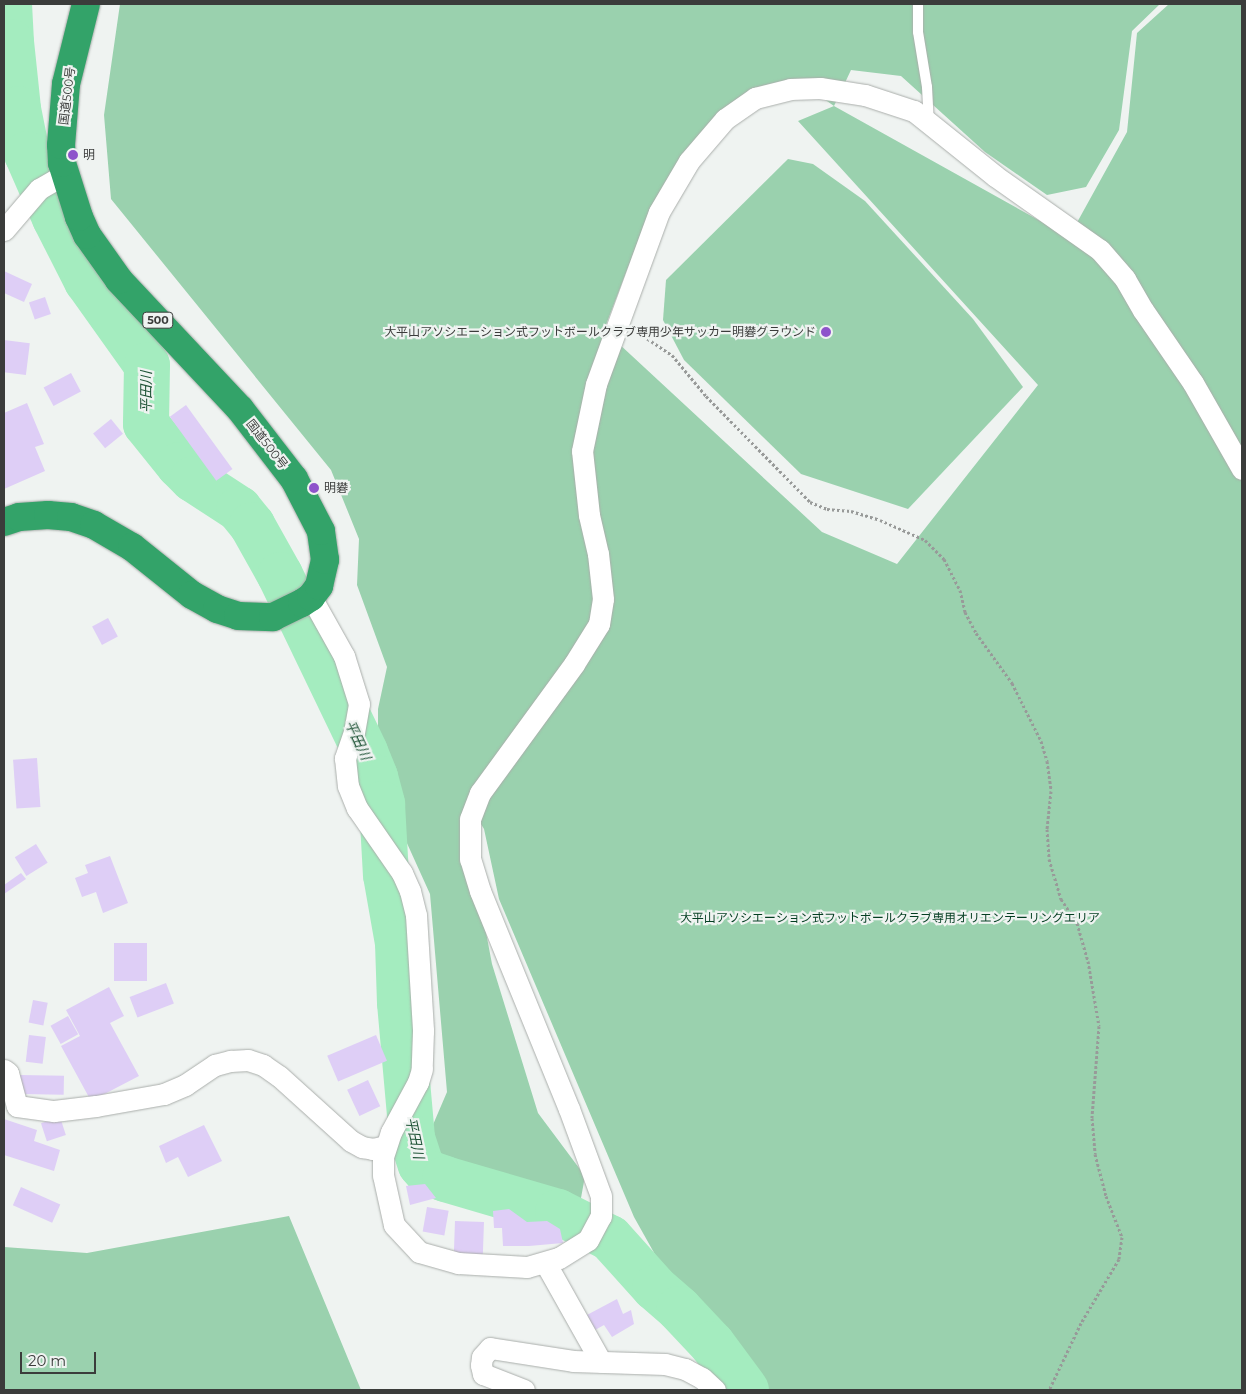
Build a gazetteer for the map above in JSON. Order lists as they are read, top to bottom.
{
  "streets": {
    "highway": ["国道500号", "500"]
  },
  "water": ["平田川"],
  "parks": ["大平山アソシエーション式フットボールクラブ専用オリエンテーリングエリア"],
  "places": ["明", "大平山アソシエーション式フットボールクラブ専用少年サッカー明礬グラウンド", "明礬"],
  "scale_bar": "20 m"
}
